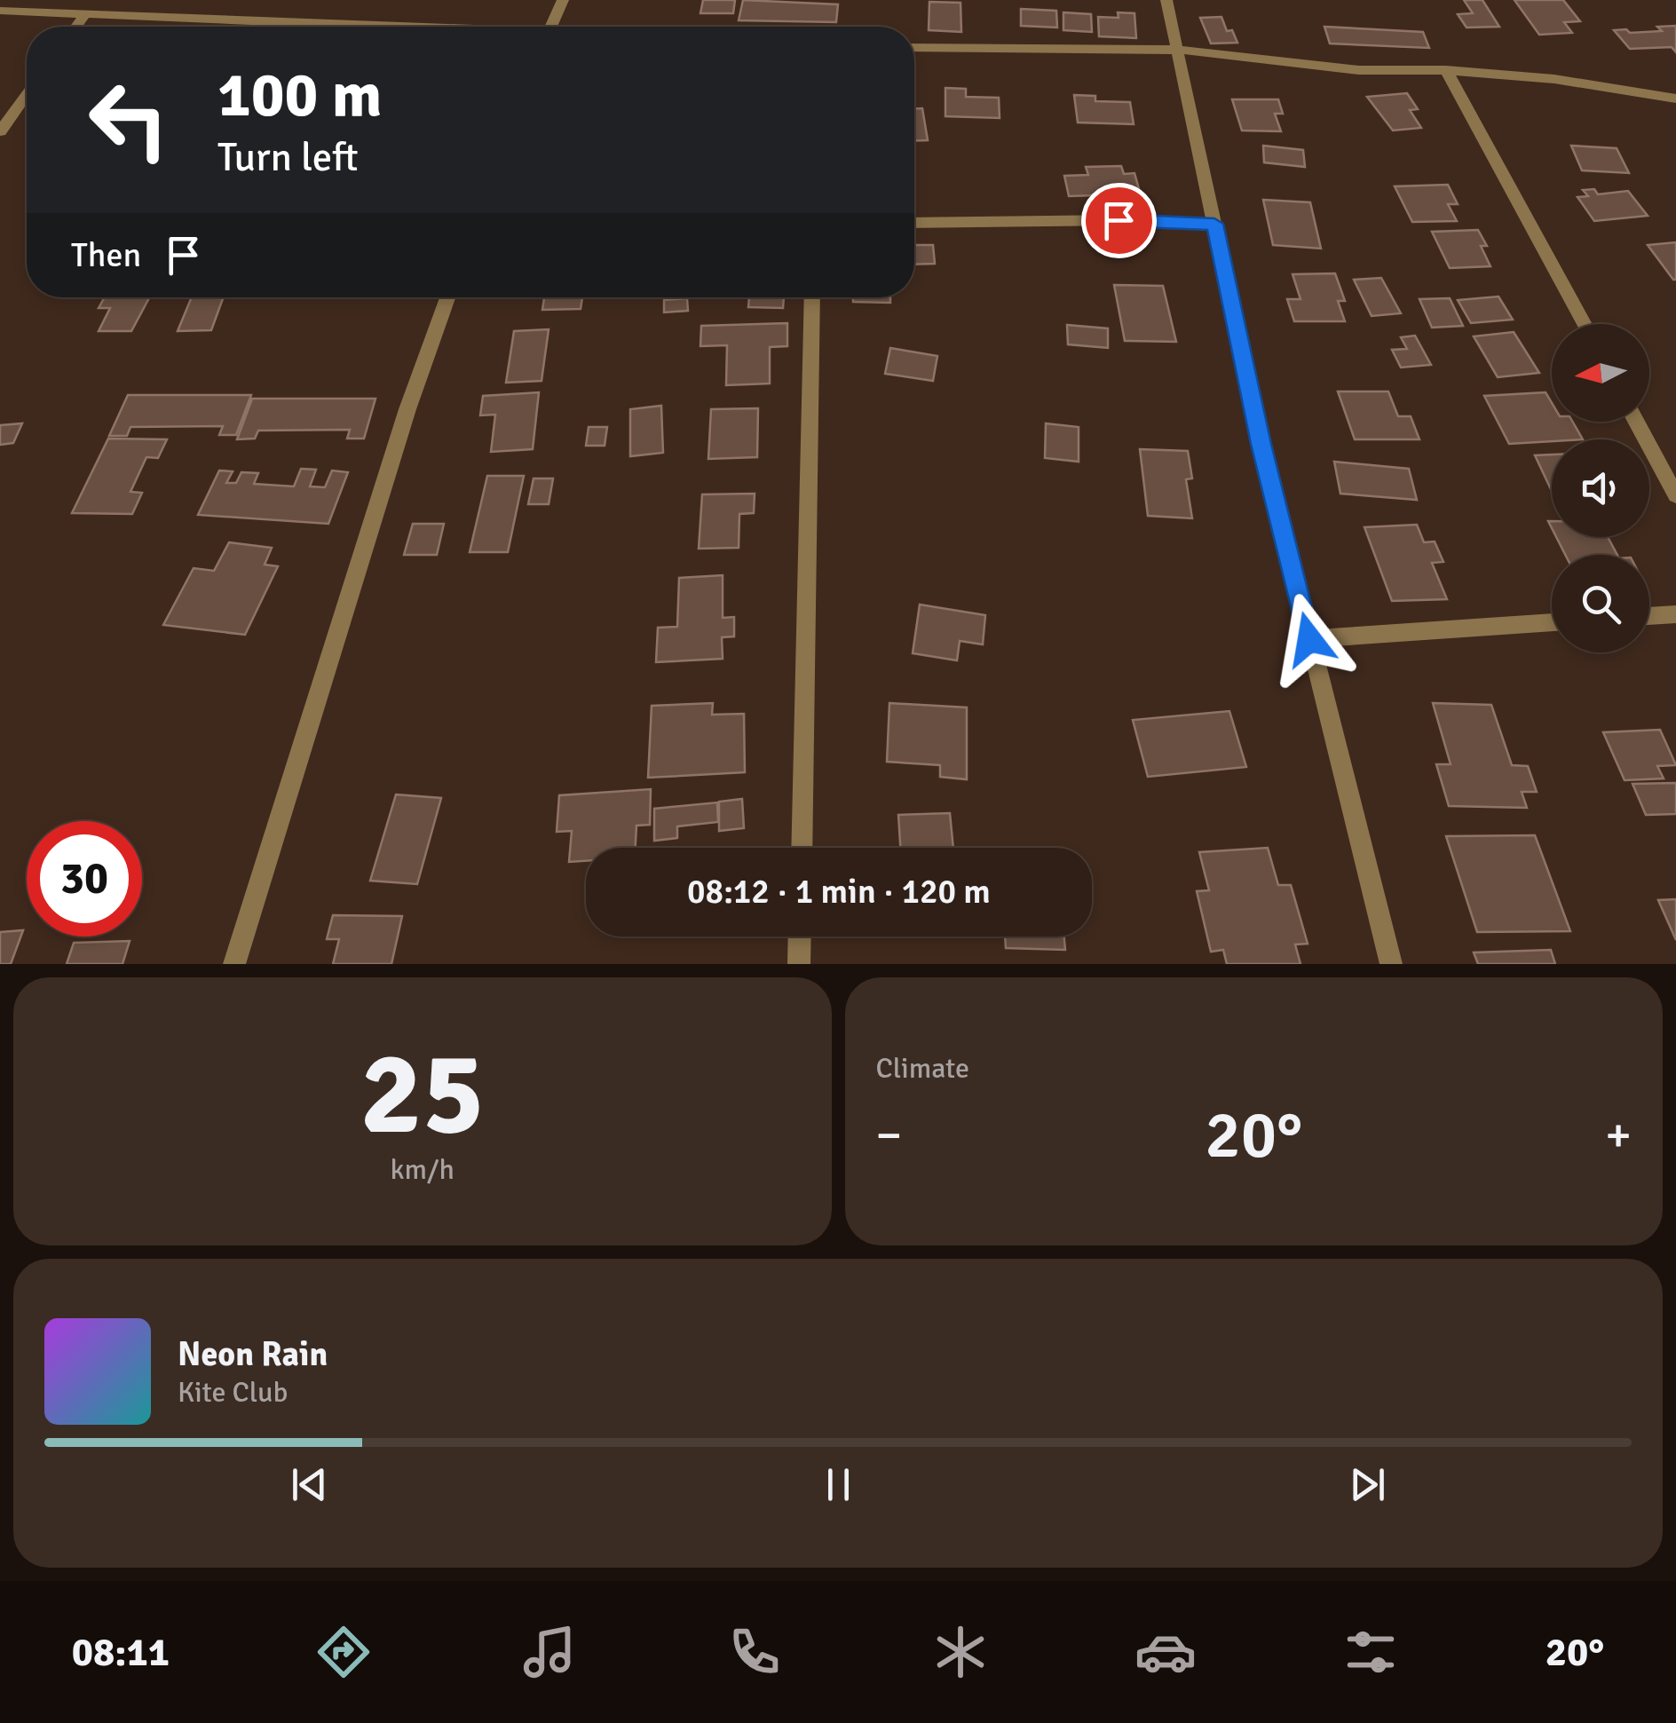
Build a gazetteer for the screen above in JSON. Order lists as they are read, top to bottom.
{
  "north": "left",
  "page": {
    "turn": ["100 m", "Turn left"],
    "then": "Then",
    "limit": "30",
    "trip": "08:12 · 1 min · 120 m",
    "tile": [
      ["25", "km/h"],
      "Climate"
    ],
    "heat": ["−", "20°", "+"],
    "song": ["Neon Rain", "Kite Club"],
    "tabs": ["08:11", "20°"]
  }
}
